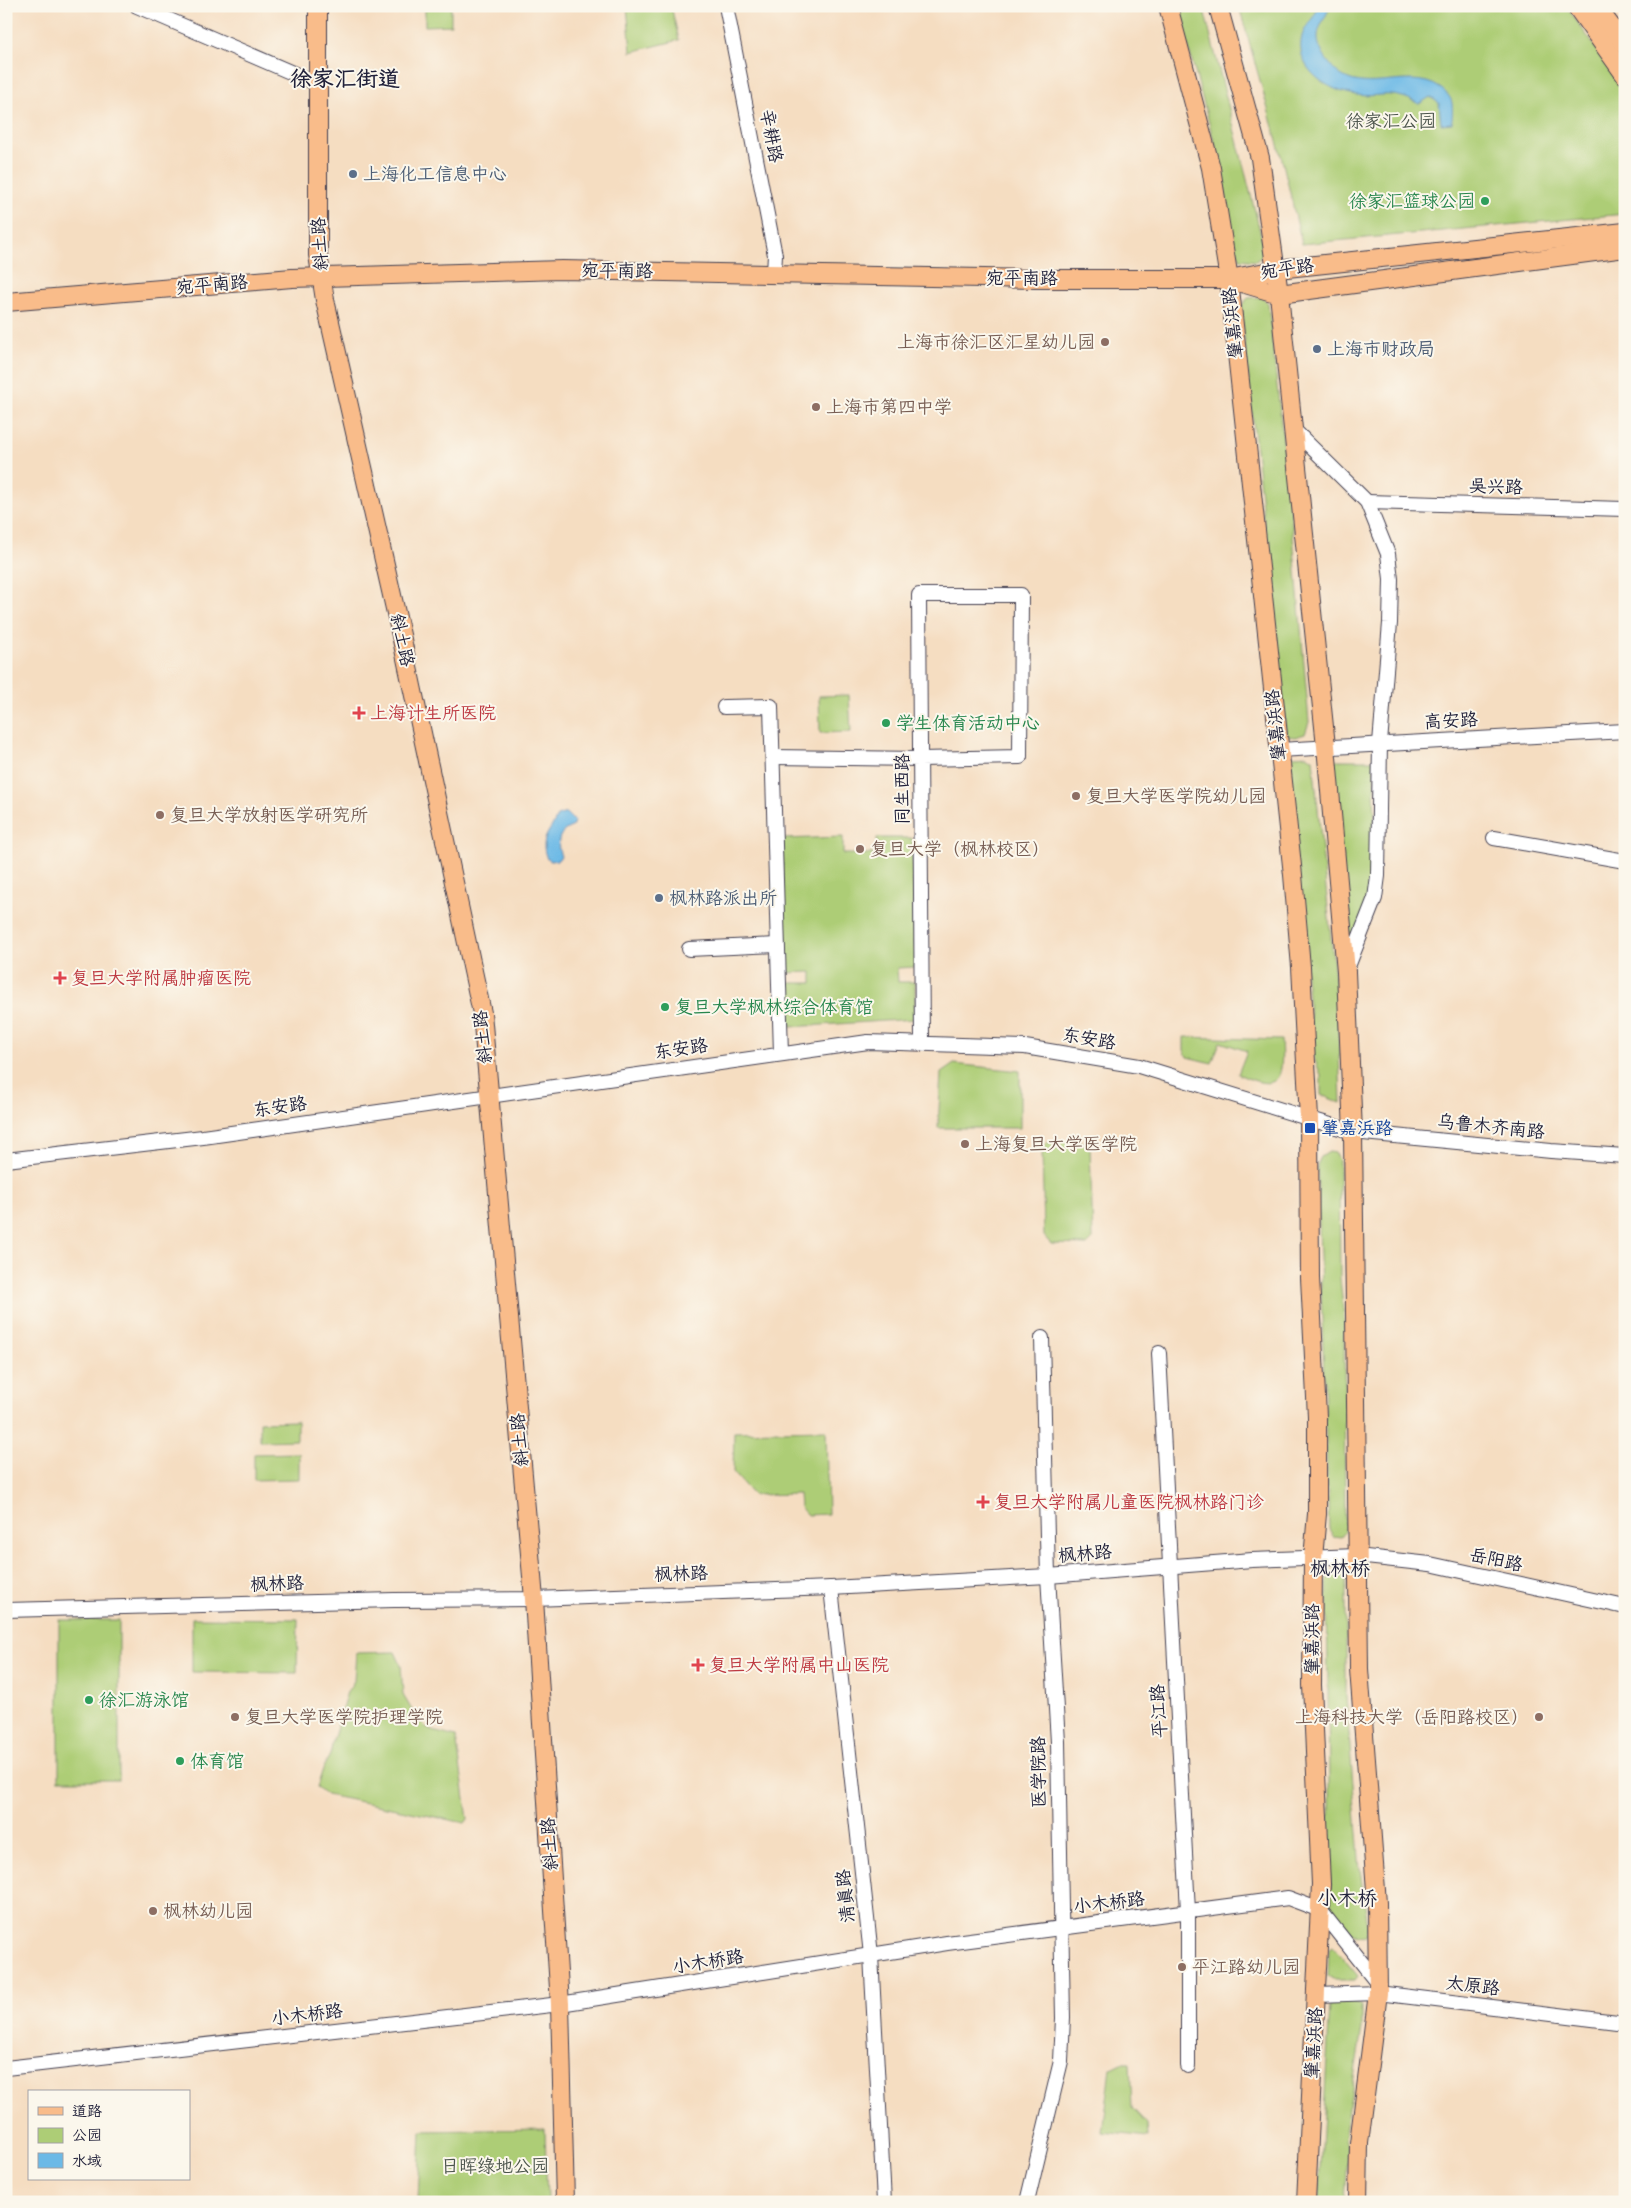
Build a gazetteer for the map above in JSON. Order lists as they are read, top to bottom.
{
  "streets": {
    "main road": [
      "斜土路",
      "宛平路",
      "宛平南路",
      "肇嘉浜路"
    ],
    "street": [
      "辛耕路",
      "吴兴路",
      "高安路",
      "同生西路",
      "东安路",
      "乌鲁木齐南路",
      "枫林路",
      "岳阳路",
      "平江路",
      "医学院路",
      "清真路",
      "小木桥路",
      "太原路"
    ]
  },
  "crossings": [
    ["辛耕路", "宛平南路"],
    ["斜土路", "宛平南路"],
    ["斜土路", "东安路"],
    ["斜土路", "枫林路"],
    ["斜土路", "小木桥路"],
    ["宛平路", "宛平南路"],
    ["宛平路", "肇嘉浜路"],
    ["宛平南路", "肇嘉浜路"],
    ["肇嘉浜路", "高安路"],
    ["肇嘉浜路", "东安路"],
    ["肇嘉浜路", "枫林路"],
    ["肇嘉浜路", "小木桥路"],
    ["肇嘉浜路", "太原路"],
    ["同生西路", "东安路"],
    ["东安路", "乌鲁木齐南路"],
    ["枫林路", "岳阳路"],
    ["枫林路", "平江路"],
    ["枫林路", "医学院路"],
    ["枫林路", "清真路"],
    ["平江路", "小木桥路"],
    ["医学院路", "小木桥路"],
    ["清真路", "小木桥路"]
  ],
  "districts": ["徐家汇街道", "枫林桥", "小木桥"],
  "parks": ["徐家汇公园", "日晖绿地公园"],
  "places": {
    "other": [
      "上海化工信息中心",
      "徐家汇篮球公园",
      "上海市徐汇区汇星幼儿园",
      "上海市财政局",
      "上海市第四中学",
      "学生体育活动中心",
      "复旦大学医学院幼儿园",
      "复旦大学放射医学研究所",
      "复旦大学（枫林校区）",
      "枫林路派出所",
      "复旦大学枫林综合体育馆",
      "上海复旦大学医学院",
      "徐汇游泳馆",
      "复旦大学医学院护理学院",
      "上海科技大学（岳阳路校区）",
      "体育馆",
      "枫林幼儿园",
      "平江路幼儿园"
    ],
    "health": [
      "上海计生所医院",
      "复旦大学附属肿瘤医院",
      "复旦大学附属儿童医院枫林路门诊",
      "复旦大学附属中山医院"
    ],
    "transit": ["肇嘉浜路"]
  },
  "legend": ["道路", "公园", "水域"]
}
